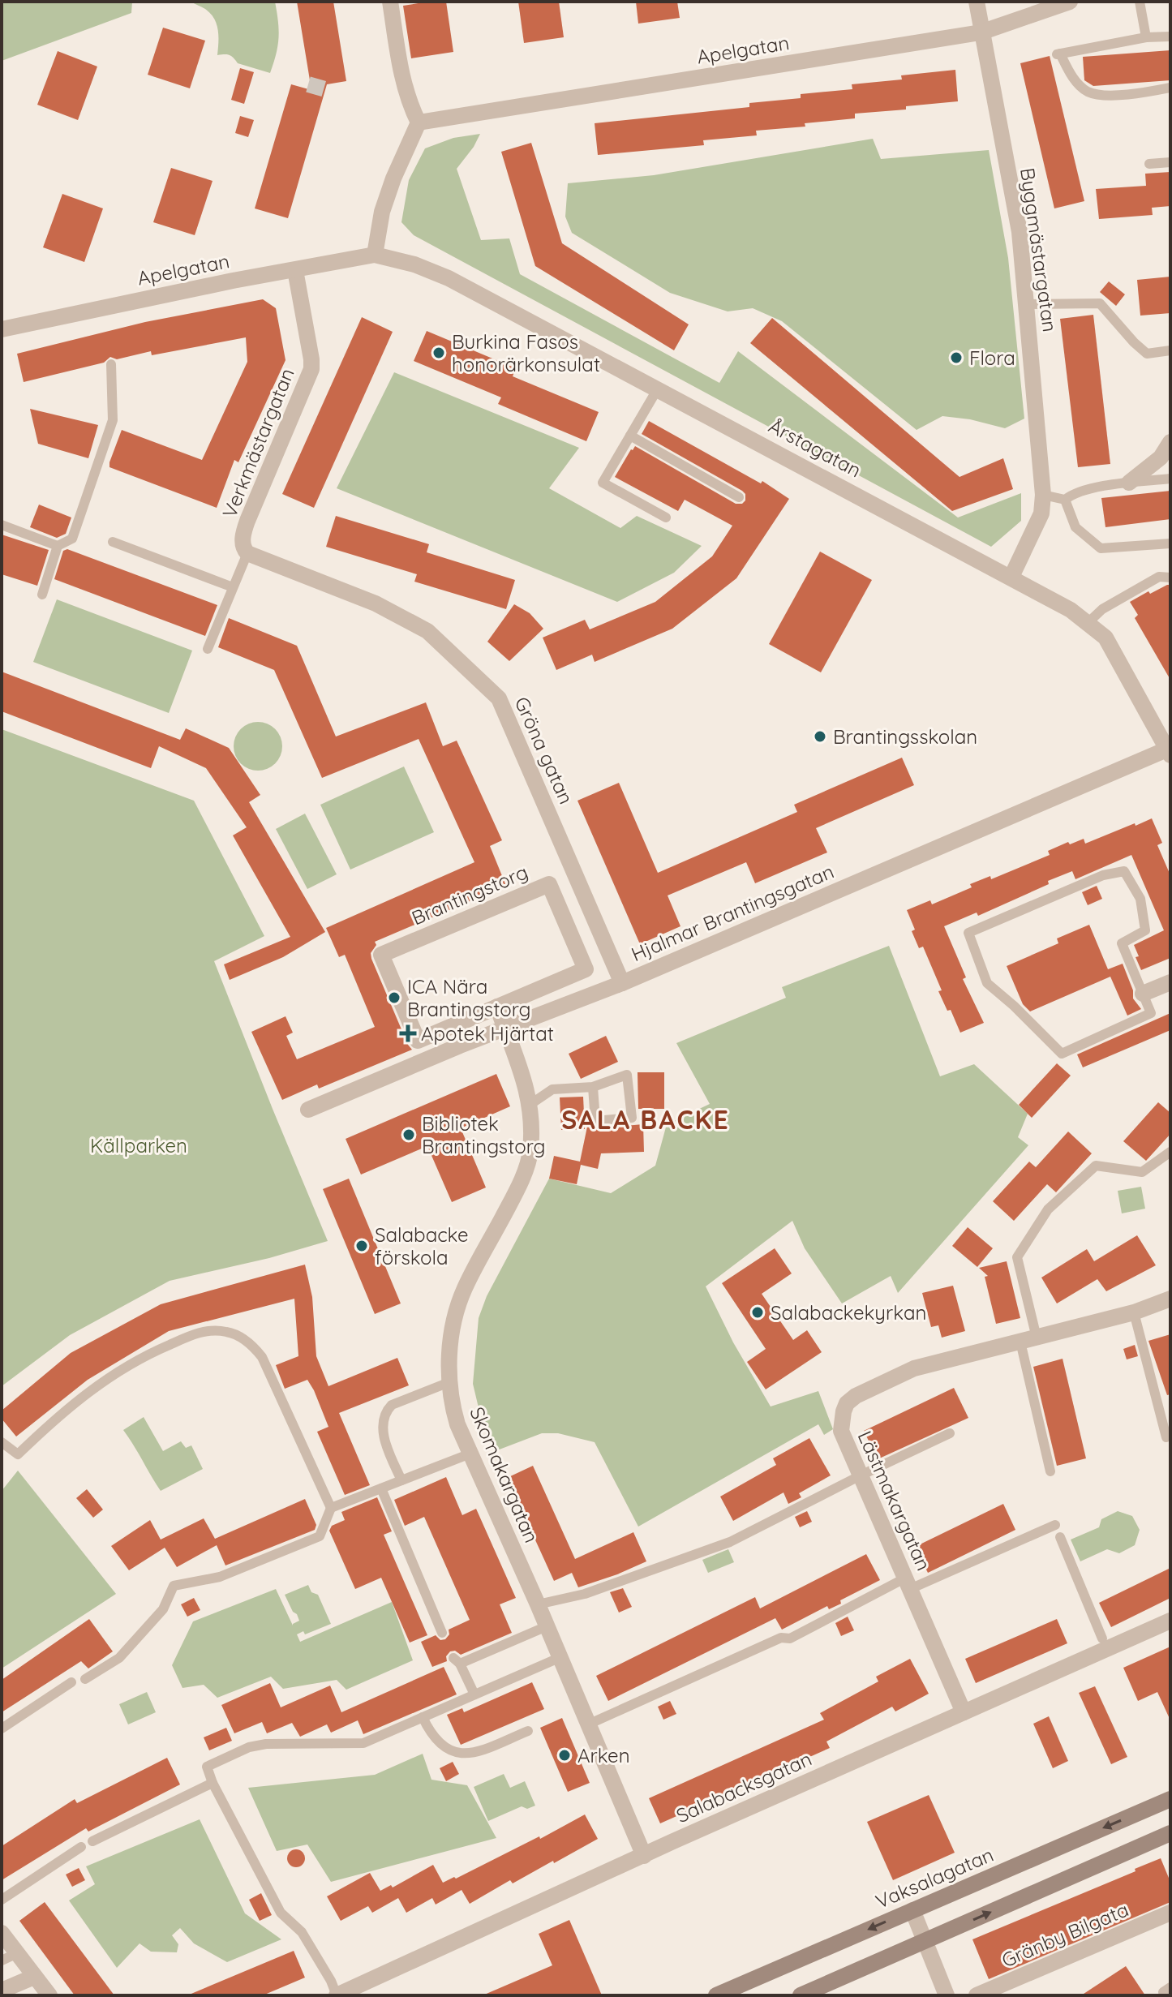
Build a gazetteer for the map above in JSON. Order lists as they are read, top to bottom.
{
  "streets": {
    "main road": ["Vaksalagatan"],
    "street": [
      "Apelgatan",
      "Byggmästargatan",
      "Verkmästargatan",
      "Årstagatan",
      "Gröna gatan",
      "Brantingstorg",
      "Hjalmar Brantingsgatan",
      "Skomakargatan",
      "Lästmakargatan",
      "Salabacksgatan",
      "Gränby Bilgata"
    ]
  },
  "crossings": [
    ["Apelgatan", "Byggmästargatan"],
    ["Apelgatan", "Verkmästargatan"],
    ["Apelgatan", "Årstagatan"],
    ["Byggmästargatan", "Årstagatan"],
    ["Verkmästargatan", "Gröna gatan"],
    ["Årstagatan", "Hjalmar Brantingsgatan"],
    ["Gröna gatan", "Hjalmar Brantingsgatan"],
    ["Brantingstorg", "Skomakargatan"],
    ["Hjalmar Brantingsgatan", "Skomakargatan"],
    ["Skomakargatan", "Salabacksgatan"],
    ["Lästmakargatan", "Salabacksgatan"]
  ],
  "districts": ["SALA BACKE"],
  "parks": ["Källparken"],
  "places": {
    "other": [
      "Burkina Fasos honorärkonsulat",
      "Flora",
      "Brantingsskolan",
      "ICA Nära Brantingstorg",
      "Bibliotek Brantingstorg",
      "Salabacke förskola",
      "Salabackekyrkan",
      "Arken"
    ],
    "health": ["Apotek Hjärtat"]
  }
}
